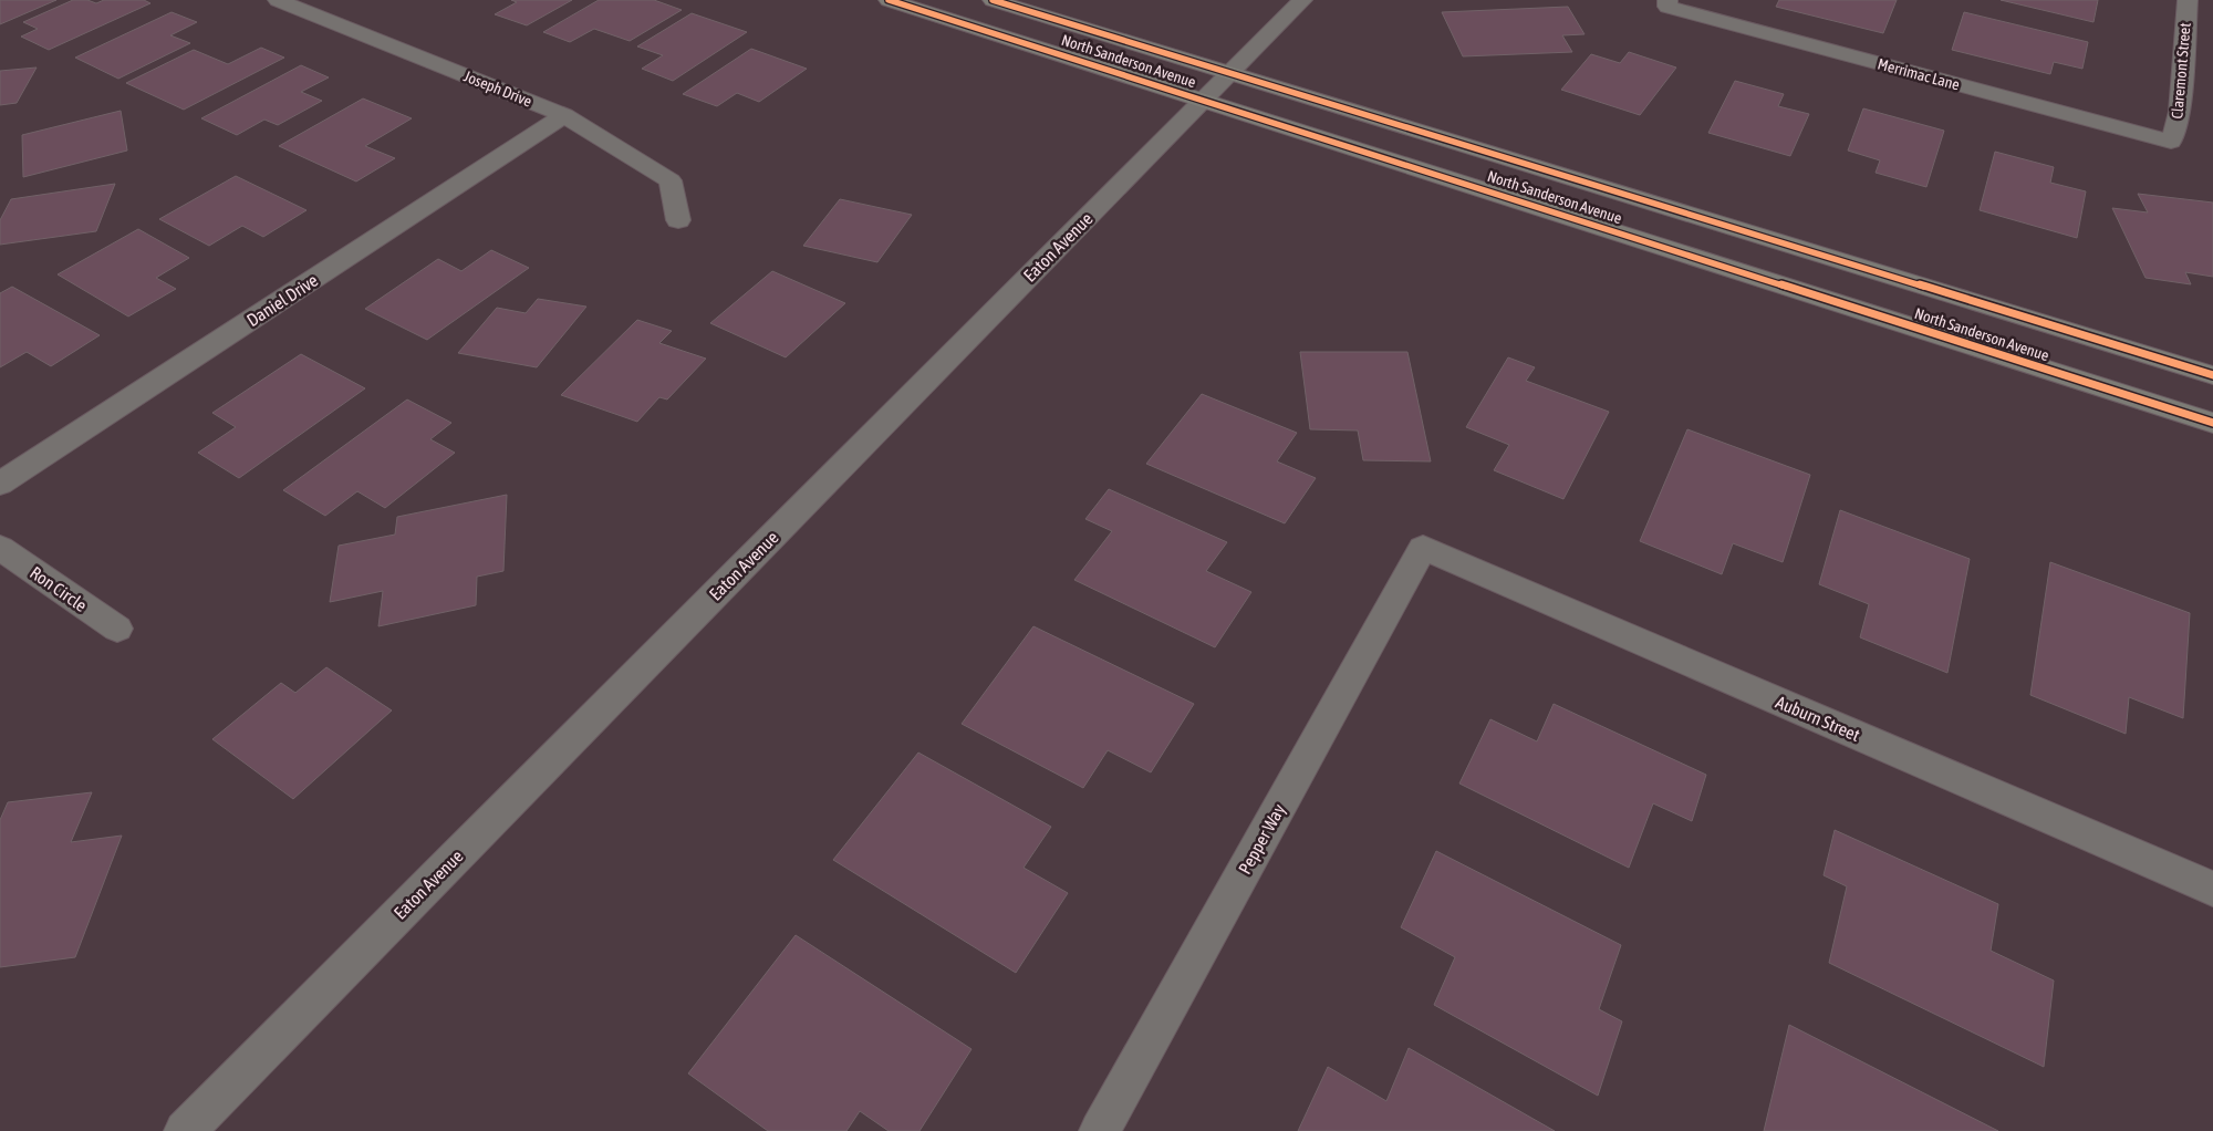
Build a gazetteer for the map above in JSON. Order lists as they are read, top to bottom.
{
  "streets": {
    "highway": ["North Sanderson Avenue"],
    "street": [
      "Claremont Street",
      "Merrimac Lane",
      "Joseph Drive",
      "Eaton Avenue",
      "Daniel Drive",
      "Ron Circle",
      "Auburn Street",
      "Pepper Way"
    ]
  },
  "crossings": [
    ["North Sanderson Avenue", "Eaton Avenue"],
    ["Claremont Street", "Merrimac Lane"],
    ["Joseph Drive", "Daniel Drive"],
    ["Auburn Street", "Pepper Way"]
  ]
}
